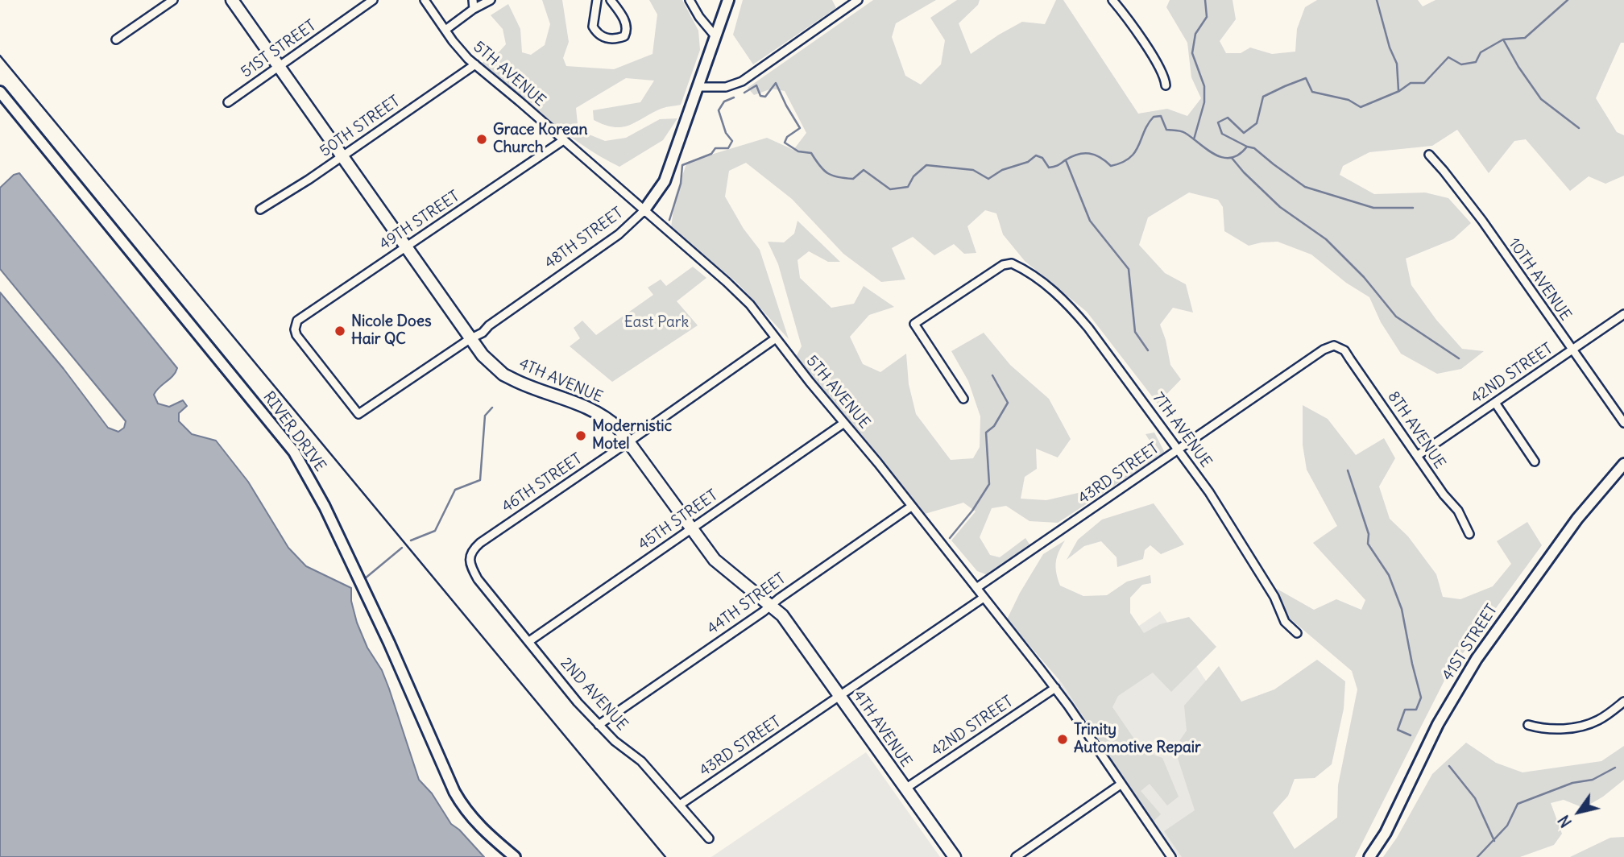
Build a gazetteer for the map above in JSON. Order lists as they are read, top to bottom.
{
  "streets": {
    "main road": ["4TH AVENUE"],
    "street": [
      "51ST STREET",
      "5TH AVENUE",
      "50TH STREET",
      "49TH STREET",
      "48TH STREET",
      "10TH AVENUE",
      "42ND STREET",
      "7TH AVENUE",
      "8TH AVENUE",
      "RIVER DRIVE",
      "43RD STREET",
      "46TH STREET",
      "45TH STREET",
      "44TH STREET",
      "41ST STREET",
      "2ND AVENUE"
    ]
  },
  "crossings": [
    ["51ST STREET", "4TH AVENUE"],
    ["5TH AVENUE", "50TH STREET"],
    ["5TH AVENUE", "49TH STREET"],
    ["5TH AVENUE", "48TH STREET"],
    ["5TH AVENUE", "42ND STREET"],
    ["5TH AVENUE", "43RD STREET"],
    ["5TH AVENUE", "46TH STREET"],
    ["5TH AVENUE", "45TH STREET"],
    ["5TH AVENUE", "44TH STREET"],
    ["50TH STREET", "4TH AVENUE"],
    ["49TH STREET", "48TH STREET"],
    ["49TH STREET", "4TH AVENUE"],
    ["48TH STREET", "4TH AVENUE"],
    ["10TH AVENUE", "42ND STREET"],
    ["42ND STREET", "4TH AVENUE"],
    ["42ND STREET", "8TH AVENUE"],
    ["4TH AVENUE", "43RD STREET"],
    ["4TH AVENUE", "46TH STREET"],
    ["4TH AVENUE", "45TH STREET"],
    ["4TH AVENUE", "44TH STREET"],
    ["7TH AVENUE", "43RD STREET"],
    ["8TH AVENUE", "43RD STREET"],
    ["43RD STREET", "2ND AVENUE"],
    ["46TH STREET", "2ND AVENUE"],
    ["45TH STREET", "2ND AVENUE"],
    ["44TH STREET", "2ND AVENUE"]
  ],
  "parks": ["East Park"],
  "places": [
    "Grace Korean Church",
    "Nicole Does Hair QC",
    "Modernistic Motel",
    "Trinity Automotive Repair"
  ],
  "north": "bottom left"
}
